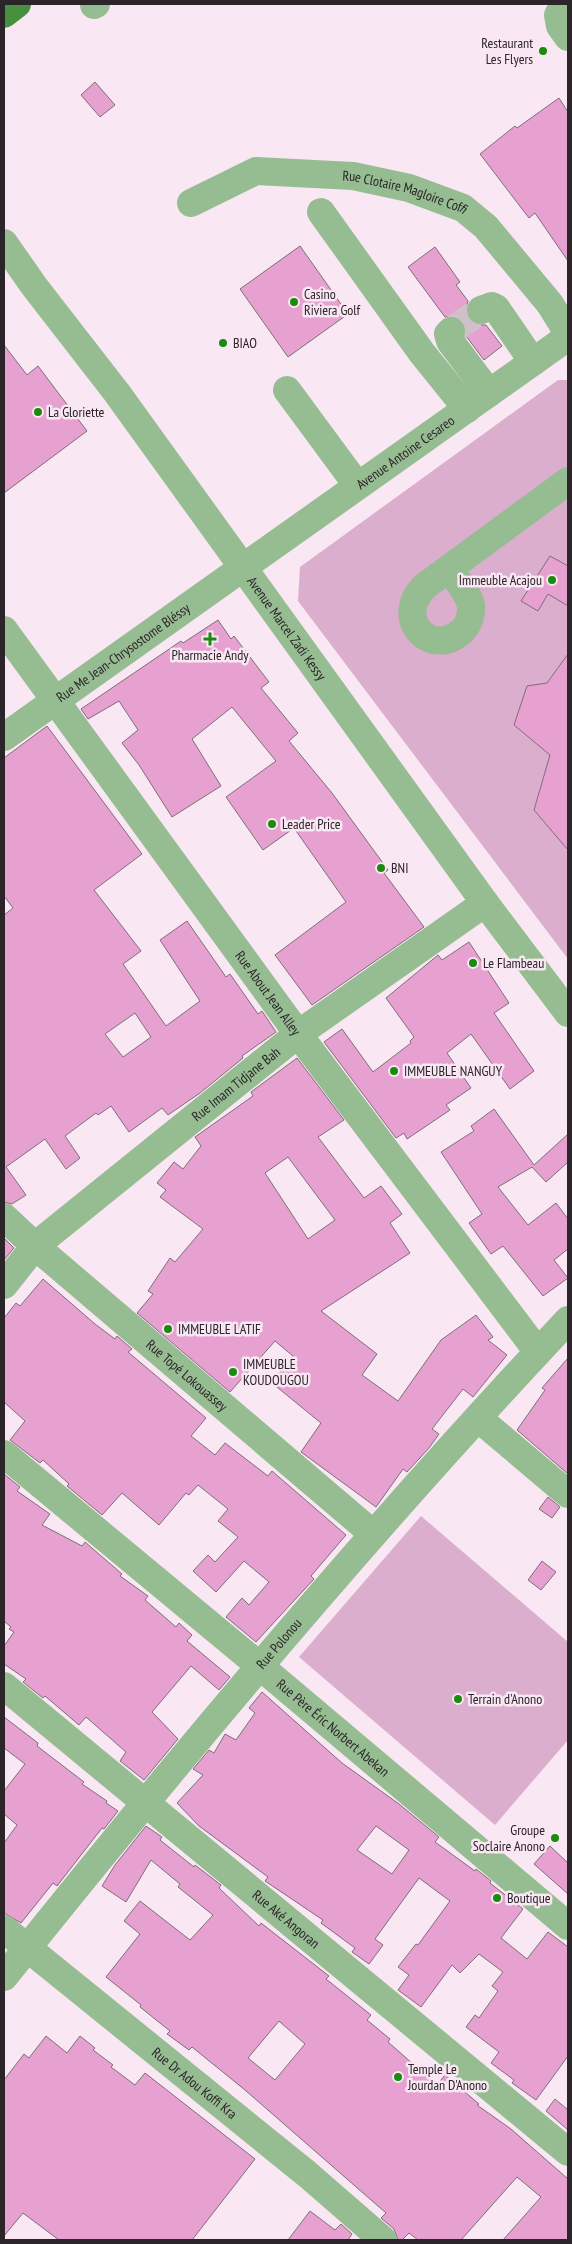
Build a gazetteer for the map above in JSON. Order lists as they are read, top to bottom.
{
  "streets": {
    "street": [
      "Rue Clotaire Magloire Coffi",
      "Avenue Antoine Cesareo",
      "Avenue Marcel Zadi Kessy",
      "Rue Me Jean-Chrysostome Bléssy",
      "Rue About Jean Alley",
      "Rue Imam Tidjane Bah",
      "Rue Topé Lokouassey",
      "Rue Polonou",
      "Rue Père Éric Norbert Abekan",
      "Rue Aké Angoran",
      "Rue Dr Adou Koffi Kra"
    ]
  },
  "crossings": [
    ["Avenue Antoine Cesareo", "Avenue Marcel Zadi Kessy"],
    ["Avenue Antoine Cesareo", "Rue Me Jean-Chrysostome Bléssy"],
    ["Avenue Marcel Zadi Kessy", "Rue Me Jean-Chrysostome Bléssy"],
    ["Avenue Marcel Zadi Kessy", "Rue Imam Tidjane Bah"],
    ["Rue Me Jean-Chrysostome Bléssy", "Rue About Jean Alley"],
    ["Rue About Jean Alley", "Rue Imam Tidjane Bah"],
    ["Rue About Jean Alley", "Rue Polonou"],
    ["Rue Imam Tidjane Bah", "Rue Topé Lokouassey"],
    ["Rue Topé Lokouassey", "Rue Polonou"],
    ["Rue Polonou", "Rue Père Éric Norbert Abekan"],
    ["Rue Polonou", "Rue Aké Angoran"],
    ["Rue Polonou", "Rue Dr Adou Koffi Kra"]
  ],
  "places": {
    "other": [
      "Restaurant Les Flyers",
      "Casino Riviera Golf",
      "BIAO",
      "La Gloriette",
      "Immeuble Acajou",
      "Leader Price",
      "BNI",
      "Le Flambeau",
      "IMMEUBLE NANGUY",
      "IMMEUBLE LATIF",
      "IMMEUBLE KOUDOUGOU",
      "Terrain d'Anono",
      "Groupe Soclaire Anono",
      "Boutique",
      "Temple Le Jourdan D'Anono"
    ],
    "health": ["Pharmacie Andy"]
  }
}
